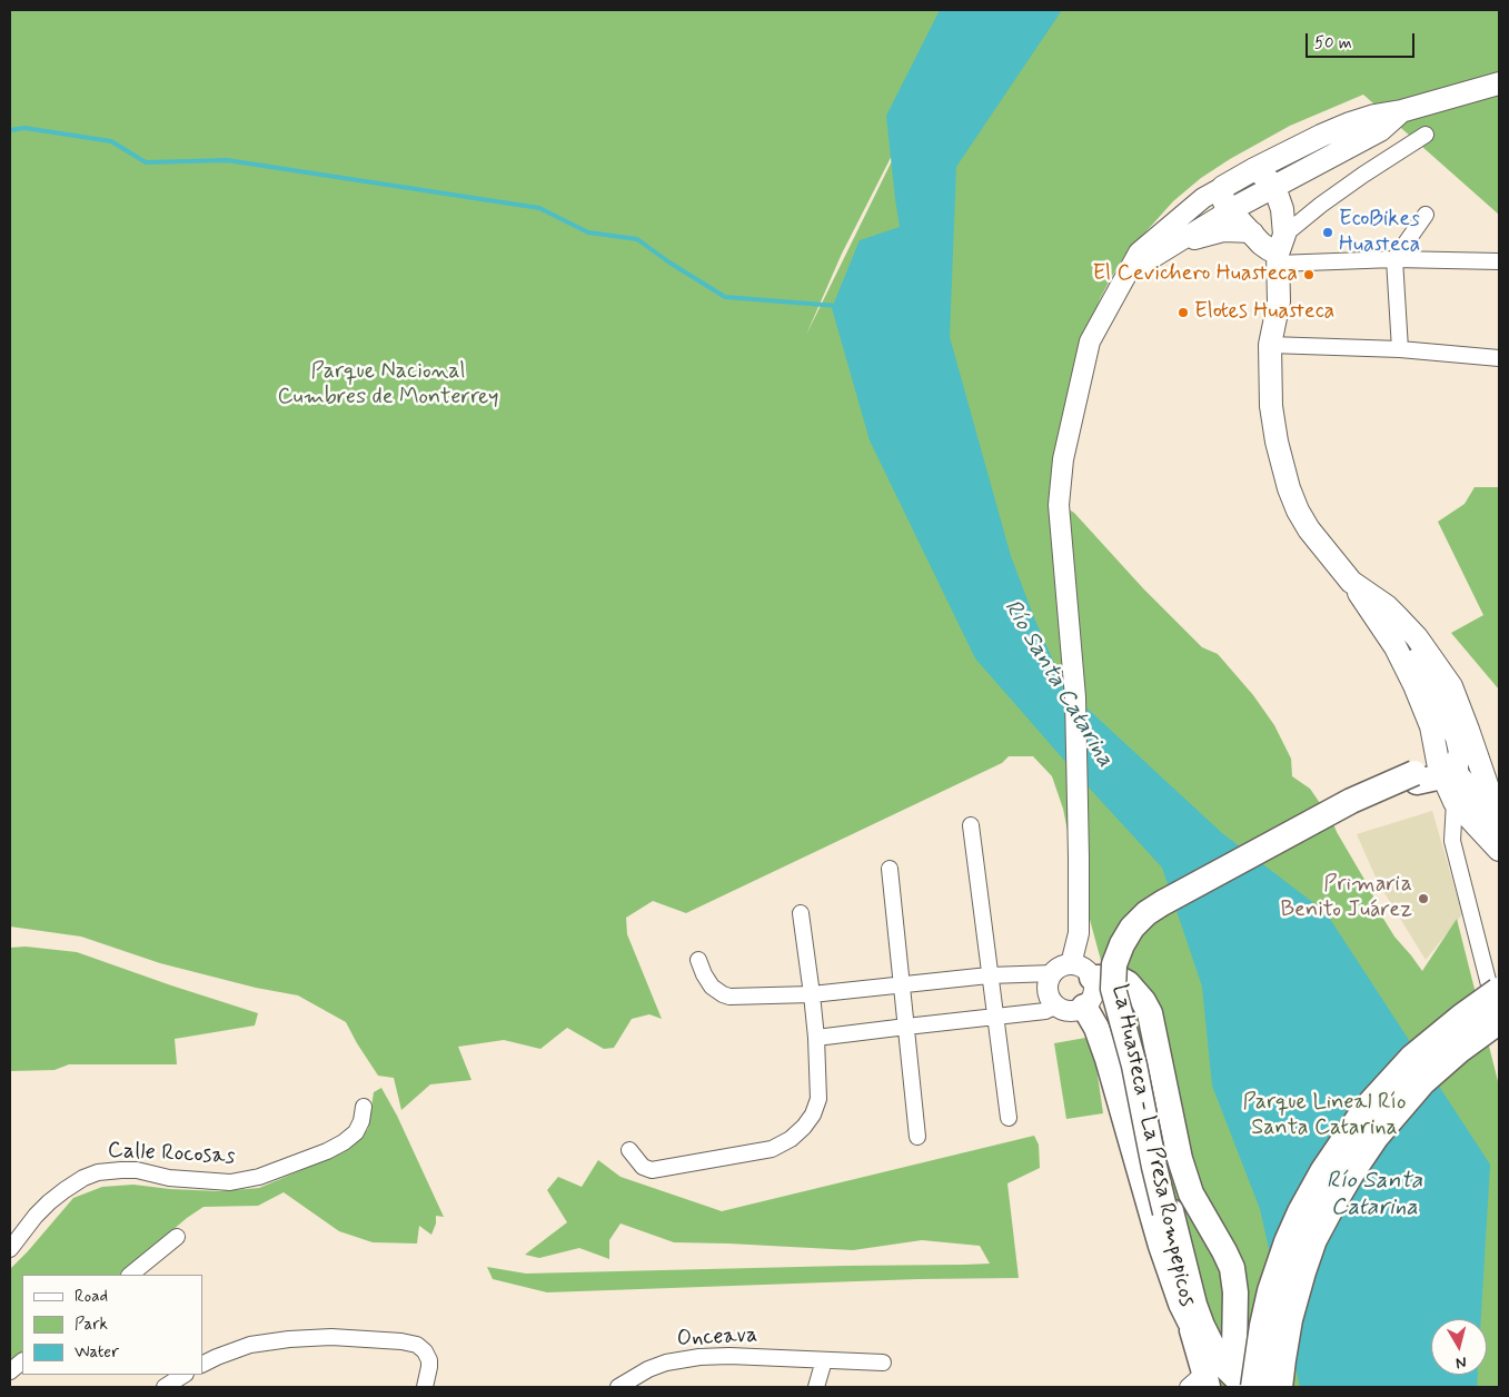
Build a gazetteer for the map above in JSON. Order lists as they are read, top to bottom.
{
  "streets": {
    "main road": ["La Huasteca - La Presa Rompepicos"],
    "street": ["Calle Rocosas", "Onceava"]
  },
  "water": ["Río Santa Catarina"],
  "parks": ["Parque Nacional Cumbres de Monterrey", "Parque Lineal Río Santa Catarina"],
  "places": [
    "EcoBikes Huasteca",
    "El Cevichero Huasteca",
    "Elotes Huasteca",
    "Primaria Benito Juárez"
  ],
  "legend": ["Road", "Park", "Water"],
  "scale_bar": "50 m",
  "north": "bottom"
}
